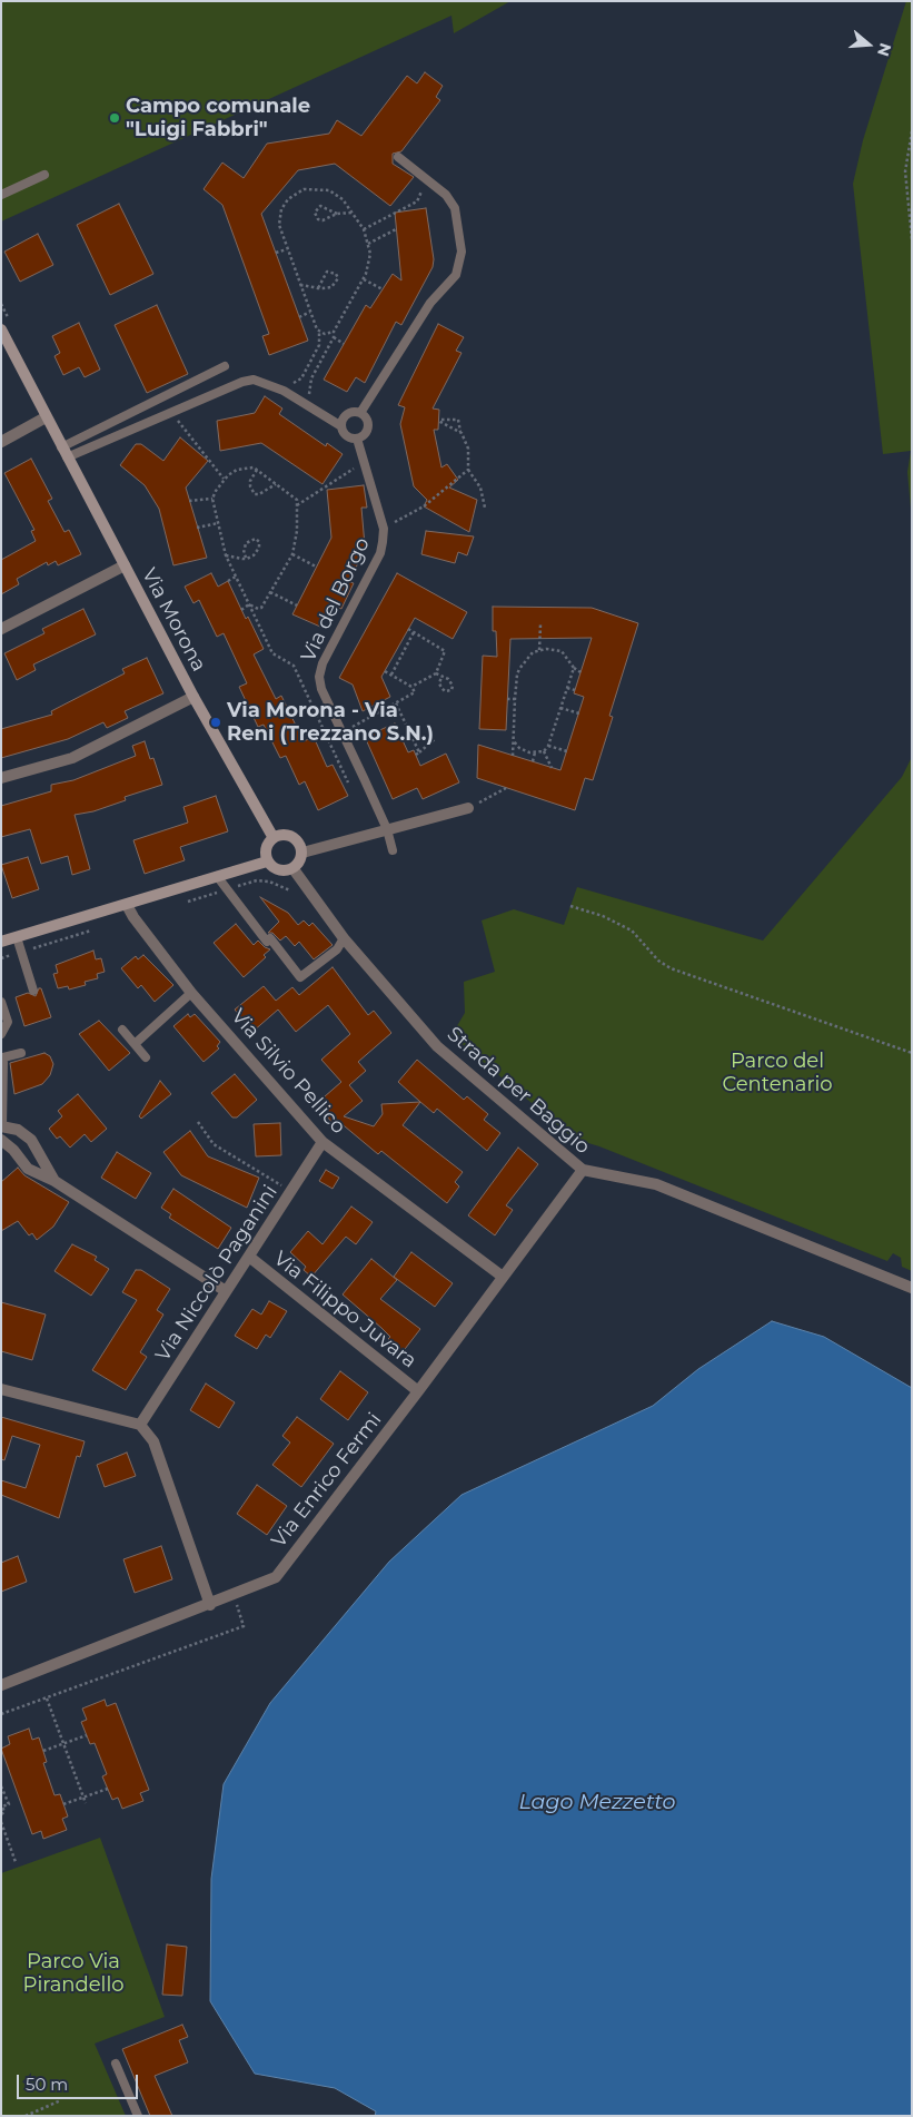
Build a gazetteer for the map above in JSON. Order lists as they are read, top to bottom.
{
  "streets": {
    "main road": ["Via Morona"],
    "street": [
      "Via Silvio Pellico",
      "Strada per Baggio",
      "Via Niccolò Paganini",
      "Via Filippo Juvara",
      "Via Enrico Fermi"
    ],
    "lane": ["Via del Borgo"]
  },
  "crossings": [
    ["Via Morona", "Strada per Baggio"],
    ["Via Silvio Pellico", "Via Niccolò Paganini"],
    ["Via Silvio Pellico", "Via Enrico Fermi"],
    ["Strada per Baggio", "Via Enrico Fermi"],
    ["Via Niccolò Paganini", "Via Filippo Juvara"],
    ["Via Filippo Juvara", "Via Enrico Fermi"]
  ],
  "water": ["Lago Mezzetto"],
  "parks": ["Parco del Centenario", "Parco Via Pirandello"],
  "places": ["Campo comunale \"Luigi Fabbri\"", "Via Morona - Via Reni (Trezzano S.N.)"],
  "scale_bar": "50 m",
  "north": "right"
}
